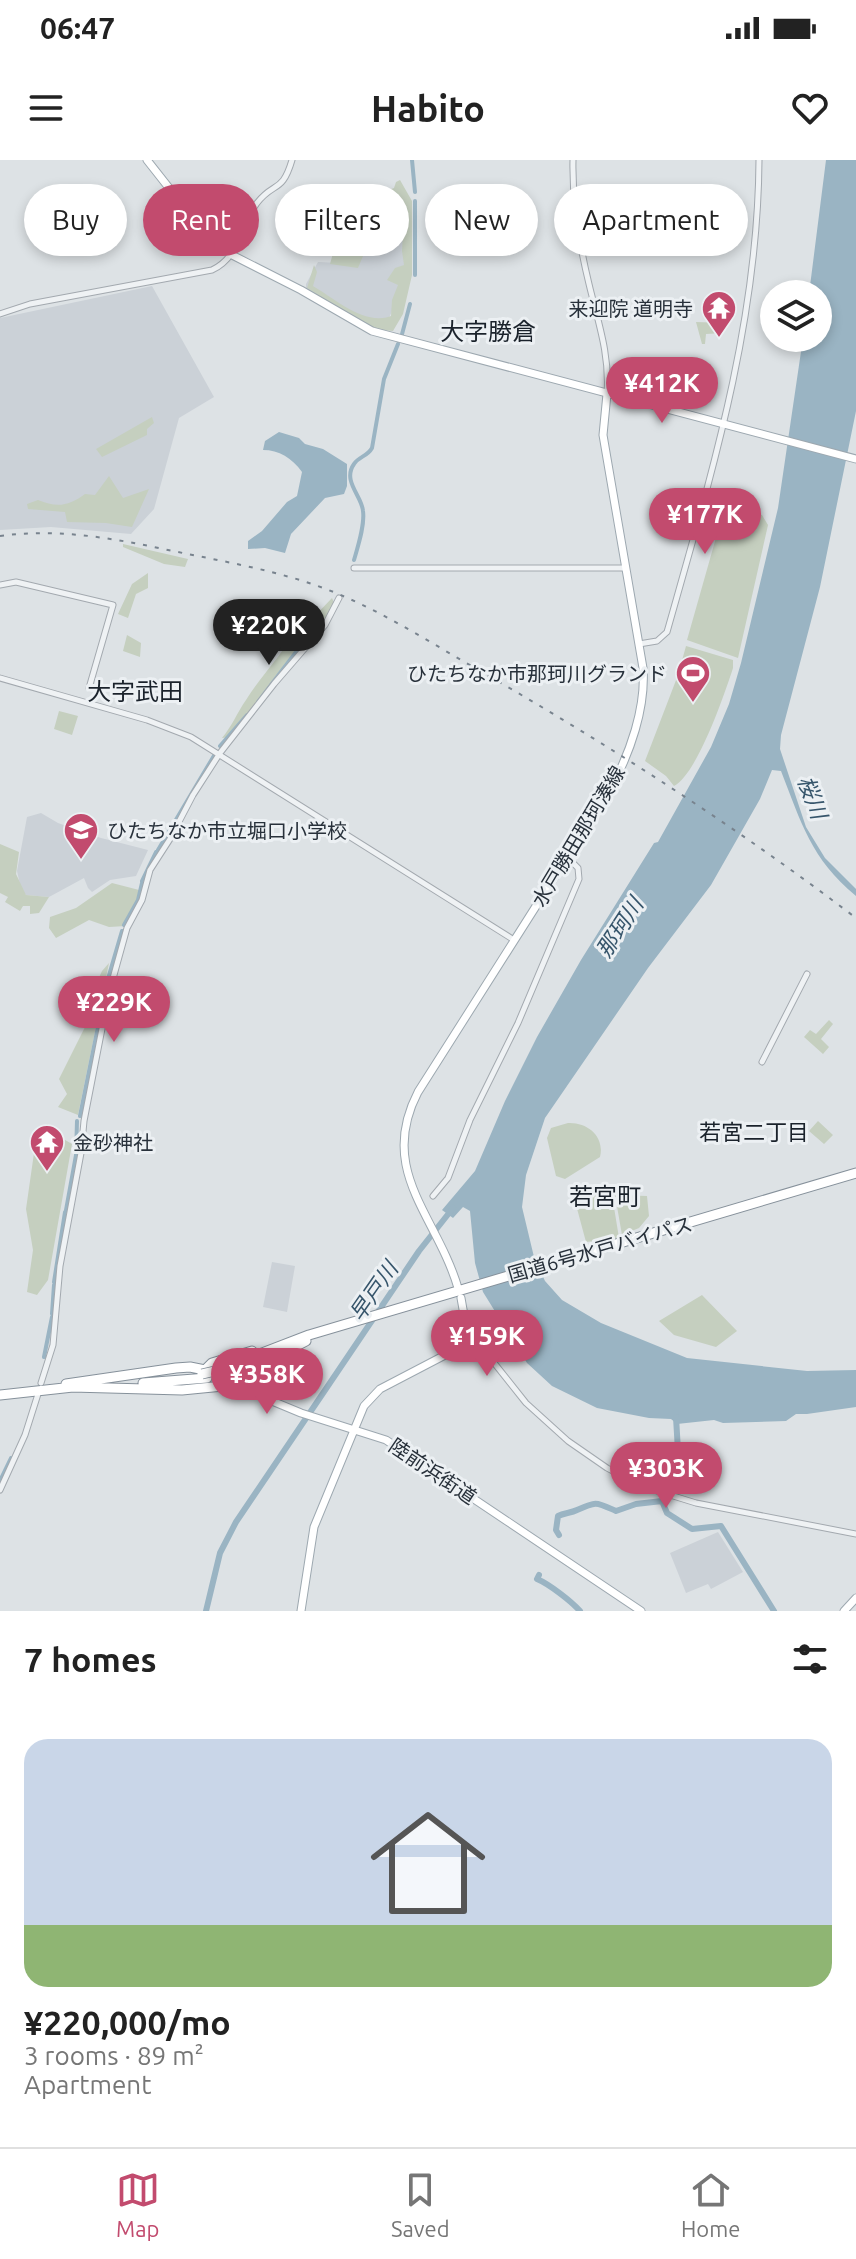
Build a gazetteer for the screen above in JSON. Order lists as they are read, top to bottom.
{
  "streets": {
    "highway": ["国道6号水戸バイパス"],
    "main road": ["水戸勝田那珂湊線", "陸前浜街道"]
  },
  "crossings": [
    ["水戸勝田那珂湊線", "国道6号水戸バイパス"],
    ["国道6号水戸バイパス", "陸前浜街道"]
  ],
  "districts": [
    "大字勝倉",
    "大字武田",
    "若宮二丁目",
    "若宮町"
  ],
  "water": ["桜川", "那珂川", "早戸川"],
  "places": {
    "temple": ["来迎院 道明寺", "金砂神社"],
    "sports": ["ひたちなか市那珂川グランド"],
    "school or university": ["ひたちなか市立堀口小学校"]
  },
  "page": {
    "status": "06:47",
    "header": "Habito",
    "chip": [
      "Buy",
      "Rent",
      "Filters",
      "New",
      "Apartment"
    ],
    "price": [
      "¥412K",
      "¥177K",
      "¥220K",
      "¥229K",
      "¥159K",
      "¥358K",
      "¥303K"
    ],
    "heading": "7 homes",
    "list": [
      {
        "name": "¥220,000/mo",
        "note": "3 rooms · 89 m² · Apartment"
      }
    ],
    "tabs": ["Map", "Saved", "Home"]
  }
}
